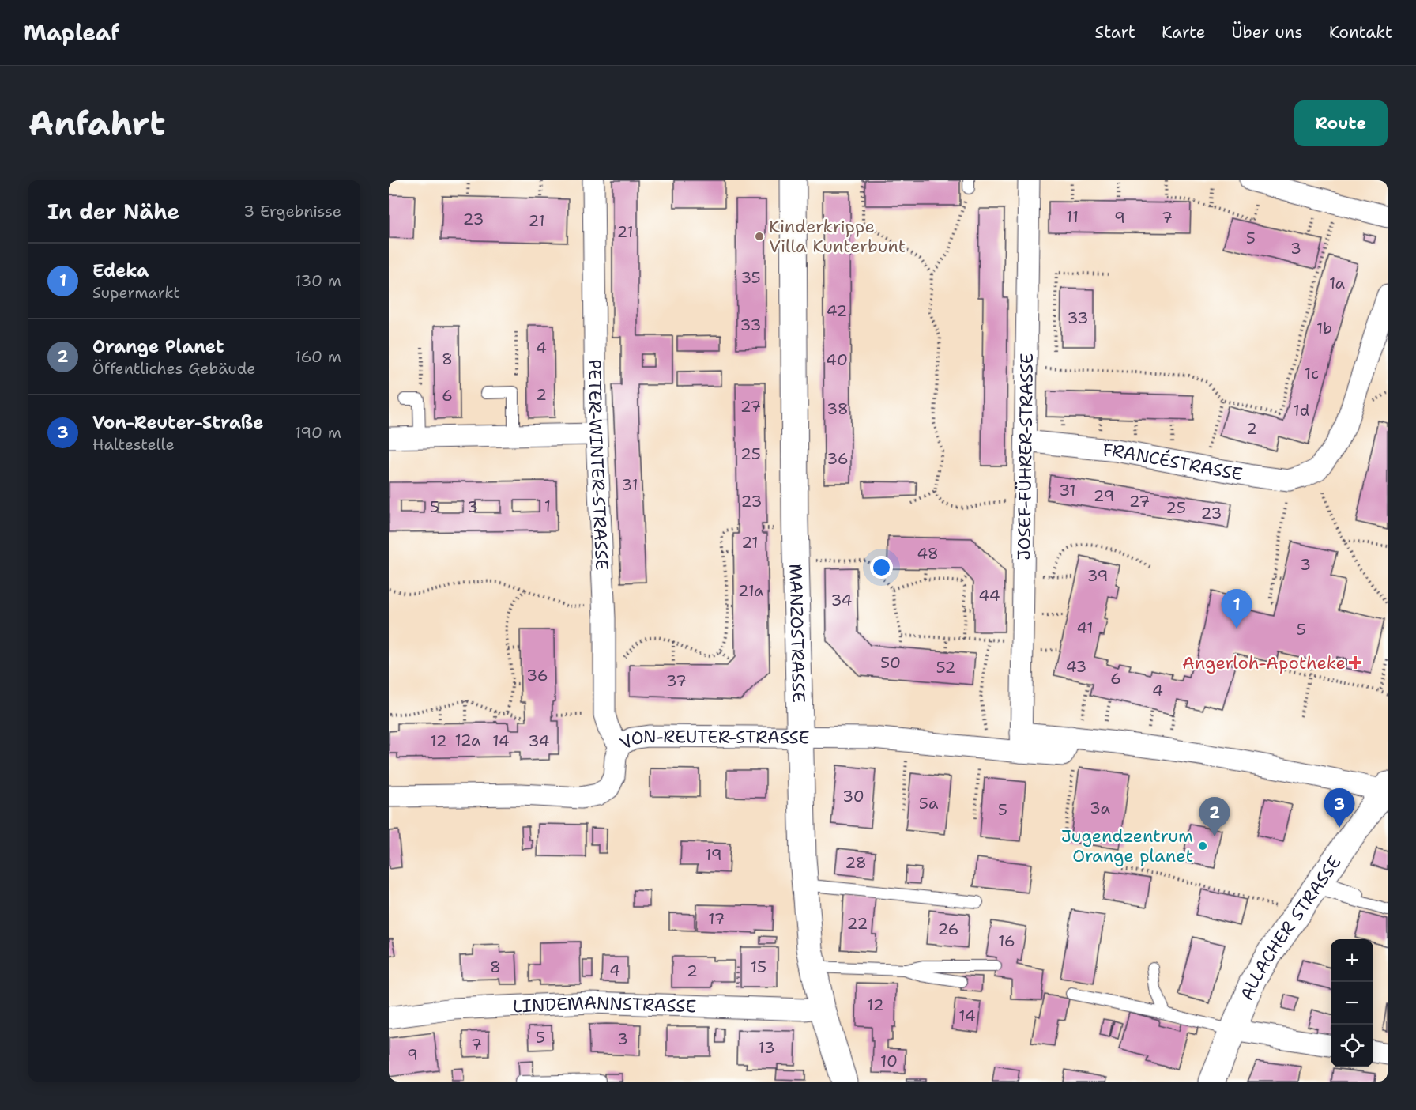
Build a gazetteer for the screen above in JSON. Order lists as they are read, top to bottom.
{
  "streets": {
    "street": [
      "JOSEF-FÜHRER-STRASSE",
      "FRANCÉSTRASSE",
      "PETER-WINTER-STRASSE",
      "MANZOSTRASSE",
      "VON-REUTER-STRASSE",
      "ALLACHER STRASSE",
      "LINDEMANNSTRASSE"
    ]
  },
  "crossings": [
    ["JOSEF-FÜHRER-STRASSE", "FRANCÉSTRASSE"],
    ["JOSEF-FÜHRER-STRASSE", "VON-REUTER-STRASSE"],
    ["PETER-WINTER-STRASSE", "VON-REUTER-STRASSE"],
    ["MANZOSTRASSE", "VON-REUTER-STRASSE"],
    ["MANZOSTRASSE", "LINDEMANNSTRASSE"],
    ["VON-REUTER-STRASSE", "ALLACHER STRASSE"]
  ],
  "places": {
    "other": ["Kinderkrippe Villa Kunterbunt", "Jugendzentrum Orange planet"],
    "health": ["Angerloh-Apotheke"]
  },
  "house_numbers": [
    "11",
    "9",
    "7",
    "23",
    "21",
    "21",
    "5",
    "3",
    "35",
    "1a",
    "42",
    "33",
    "33",
    "1b",
    "4",
    "8",
    "40",
    "1c",
    "2",
    "6",
    "27",
    "38",
    "1d",
    "2",
    "25",
    "36",
    "31",
    "31",
    "29",
    "23",
    "27",
    "1",
    "5",
    "3",
    "25",
    "23",
    "21",
    "48",
    "3",
    "39",
    "21a",
    "44",
    "34",
    "41",
    "5",
    "50",
    "43",
    "52",
    "36",
    "6",
    "37",
    "4",
    "12a",
    "12",
    "14",
    "34",
    "30",
    "5a",
    "3a",
    "5",
    "19",
    "28",
    "17",
    "22",
    "26",
    "16",
    "8",
    "15",
    "4",
    "2",
    "12",
    "14",
    "5",
    "3",
    "7",
    "13",
    "9",
    "10"
  ],
  "page": {
    "header": "Mapleaf",
    "nav": [
      "Start",
      "Karte",
      "Über uns",
      "Kontakt"
    ],
    "buttons": "Route",
    "title": "Anfahrt",
    "heading": ["In der Nähe", "3 Ergebnisse"],
    "list": [
      {
        "mark": "1",
        "name": "Edeka",
        "note": "Supermarkt",
        "value": "130 m"
      },
      {
        "mark": "2",
        "name": "Orange Planet",
        "note": "Öffentliches Gebäude",
        "value": "160 m"
      },
      {
        "mark": "3",
        "name": "Von-Reuter-Straße",
        "note": "Haltestelle",
        "value": "190 m"
      }
    ],
    "pins": ["1", "3", "2"],
    "map_buttons": ["+", "−"]
  }
}
